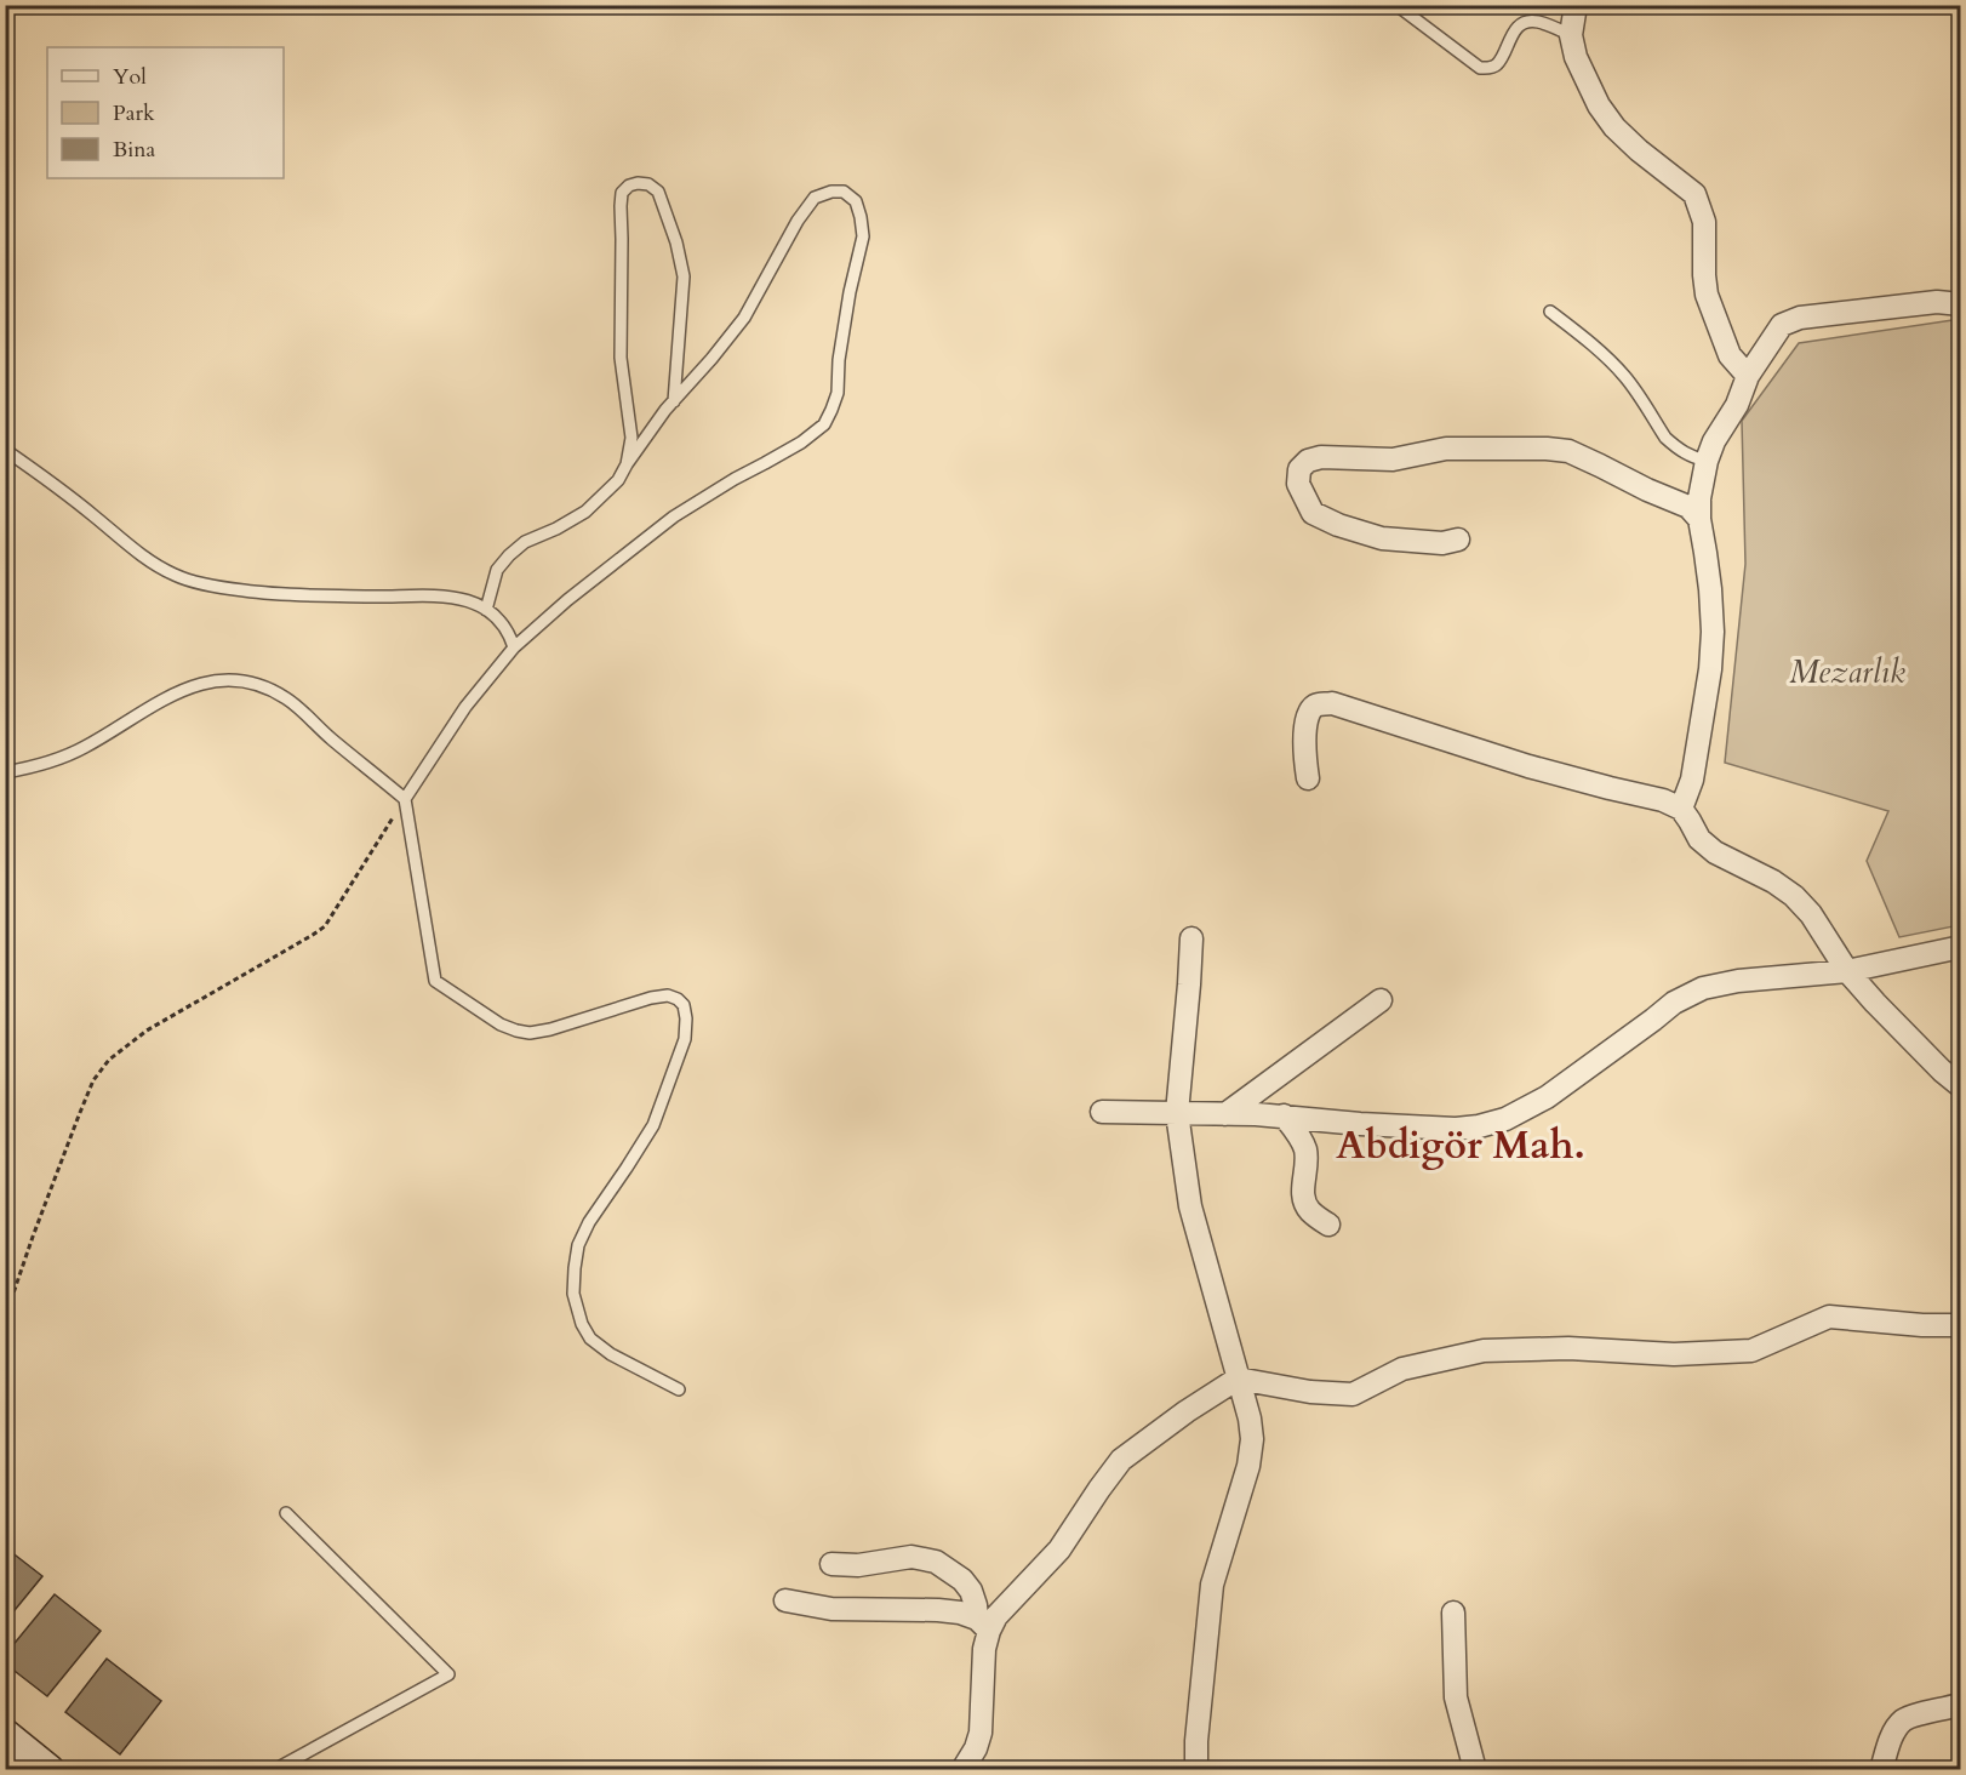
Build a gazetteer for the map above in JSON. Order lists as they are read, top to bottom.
{
  "districts": ["Abdigör Mah."],
  "parks": ["Mezarlık"],
  "legend": ["Yol", "Park", "Bina"]
}
